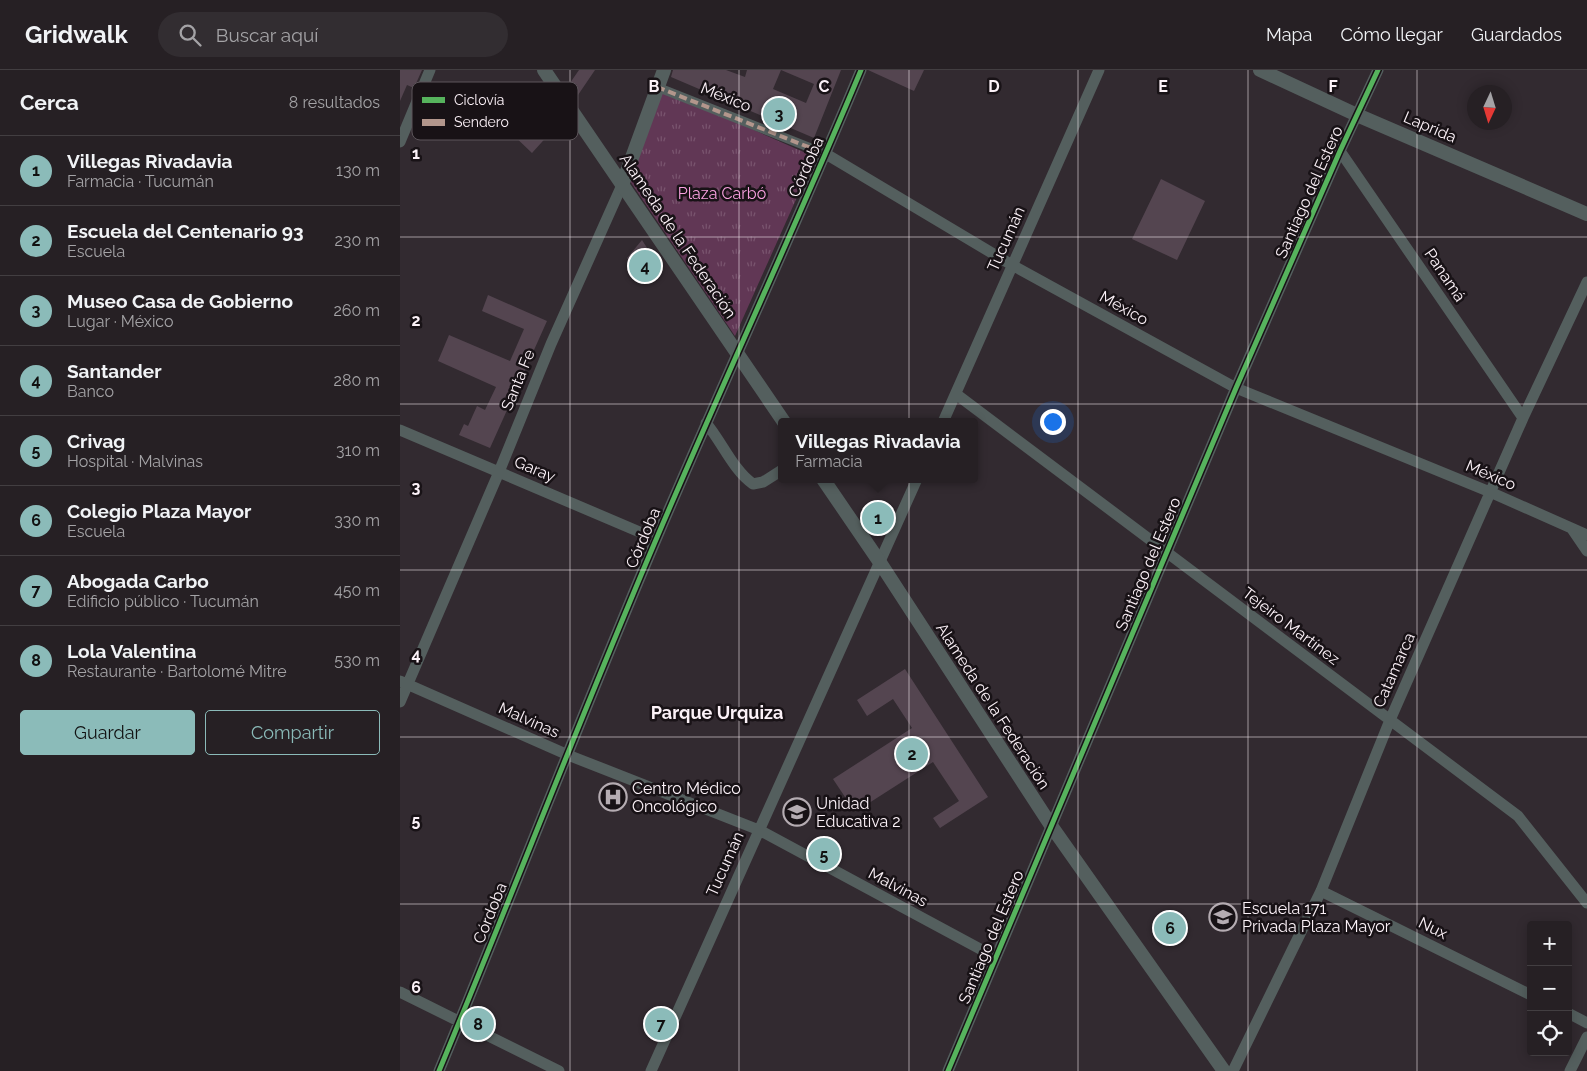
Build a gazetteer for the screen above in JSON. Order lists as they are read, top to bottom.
{
  "streets": {
    "street": [
      "México",
      "Laprida",
      "Córdoba",
      "Santiago del Estero",
      "Alameda de la Federación",
      "Tucumán",
      "Panamá",
      "Santa Fe",
      "Garay",
      "Tejeiro Martínez",
      "Catamarca",
      "Malvinas",
      "Nux"
    ]
  },
  "crossings": [
    ["México", "Córdoba"],
    ["México", "Santiago del Estero"],
    ["México", "Tucumán"],
    ["México", "Santa Fe"],
    ["México", "Catamarca"],
    ["Laprida", "Santiago del Estero"],
    ["Córdoba", "Alameda de la Federación"],
    ["Córdoba", "Garay"],
    ["Córdoba", "Malvinas"],
    ["Santiago del Estero", "Alameda de la Federación"],
    ["Santiago del Estero", "Panamá"],
    ["Santiago del Estero", "Tejeiro Martínez"],
    ["Santiago del Estero", "Malvinas"],
    ["Alameda de la Federación", "Tucumán"],
    ["Alameda de la Federación", "Santa Fe"],
    ["Tucumán", "Tejeiro Martínez"],
    ["Tucumán", "Malvinas"],
    ["Panamá", "Catamarca"],
    ["Santa Fe", "Garay"],
    ["Santa Fe", "Malvinas"],
    ["Tejeiro Martínez", "Catamarca"],
    ["Catamarca", "Nux"]
  ],
  "districts": ["Parque Urquiza"],
  "parks": ["Plaza Carbó"],
  "places": {
    "hospital": ["Centro Médico Oncológico"],
    "school or university": ["Unidad Educativa 2", "Escuela 171 Privada Plaza Mayor"]
  },
  "legend": ["Ciclovía", "Sendero"],
  "north": "bottom",
  "page": {
    "header": "Gridwalk",
    "search": "Buscar aquí",
    "nav": ["Mapa", "Cómo llegar", "Guardados"],
    "heading": ["Cerca", "8 resultados"],
    "pins": [
      "3",
      "4",
      "1",
      "2",
      "5",
      "6",
      "7",
      "8"
    ],
    "list": [
      {
        "mark": "1",
        "name": "Villegas Rivadavia",
        "note": "Farmacia · Tucumán",
        "value": "130 m"
      },
      {
        "mark": "2",
        "name": "Escuela del Centenario 93",
        "note": "Escuela",
        "value": "230 m"
      },
      {
        "mark": "3",
        "name": "Museo Casa de Gobierno",
        "note": "Lugar · México",
        "value": "260 m"
      },
      {
        "mark": "4",
        "name": "Santander",
        "note": "Banco",
        "value": "280 m"
      },
      {
        "mark": "5",
        "name": "Crivag",
        "note": "Hospital · Malvinas",
        "value": "310 m"
      },
      {
        "mark": "6",
        "name": "Colegio Plaza Mayor",
        "note": "Escuela",
        "value": "330 m"
      },
      {
        "mark": "7",
        "name": "Abogada Carbo",
        "note": "Edificio público · Tucumán",
        "value": "450 m"
      },
      {
        "mark": "8",
        "name": "Lola Valentina",
        "note": "Restaurante · Bartolomé Mitre",
        "value": "530 m"
      }
    ],
    "popup": ["Villegas Rivadavia", "Farmacia"],
    "buttons": ["Guardar", "Compartir"],
    "map_buttons": ["+", "−"]
  },
  "grid": {
    "columns": [
      "B",
      "C",
      "D",
      "E",
      "F"
    ],
    "rows": [
      "1",
      "2",
      "3",
      "4",
      "5",
      "6"
    ]
  }
}
